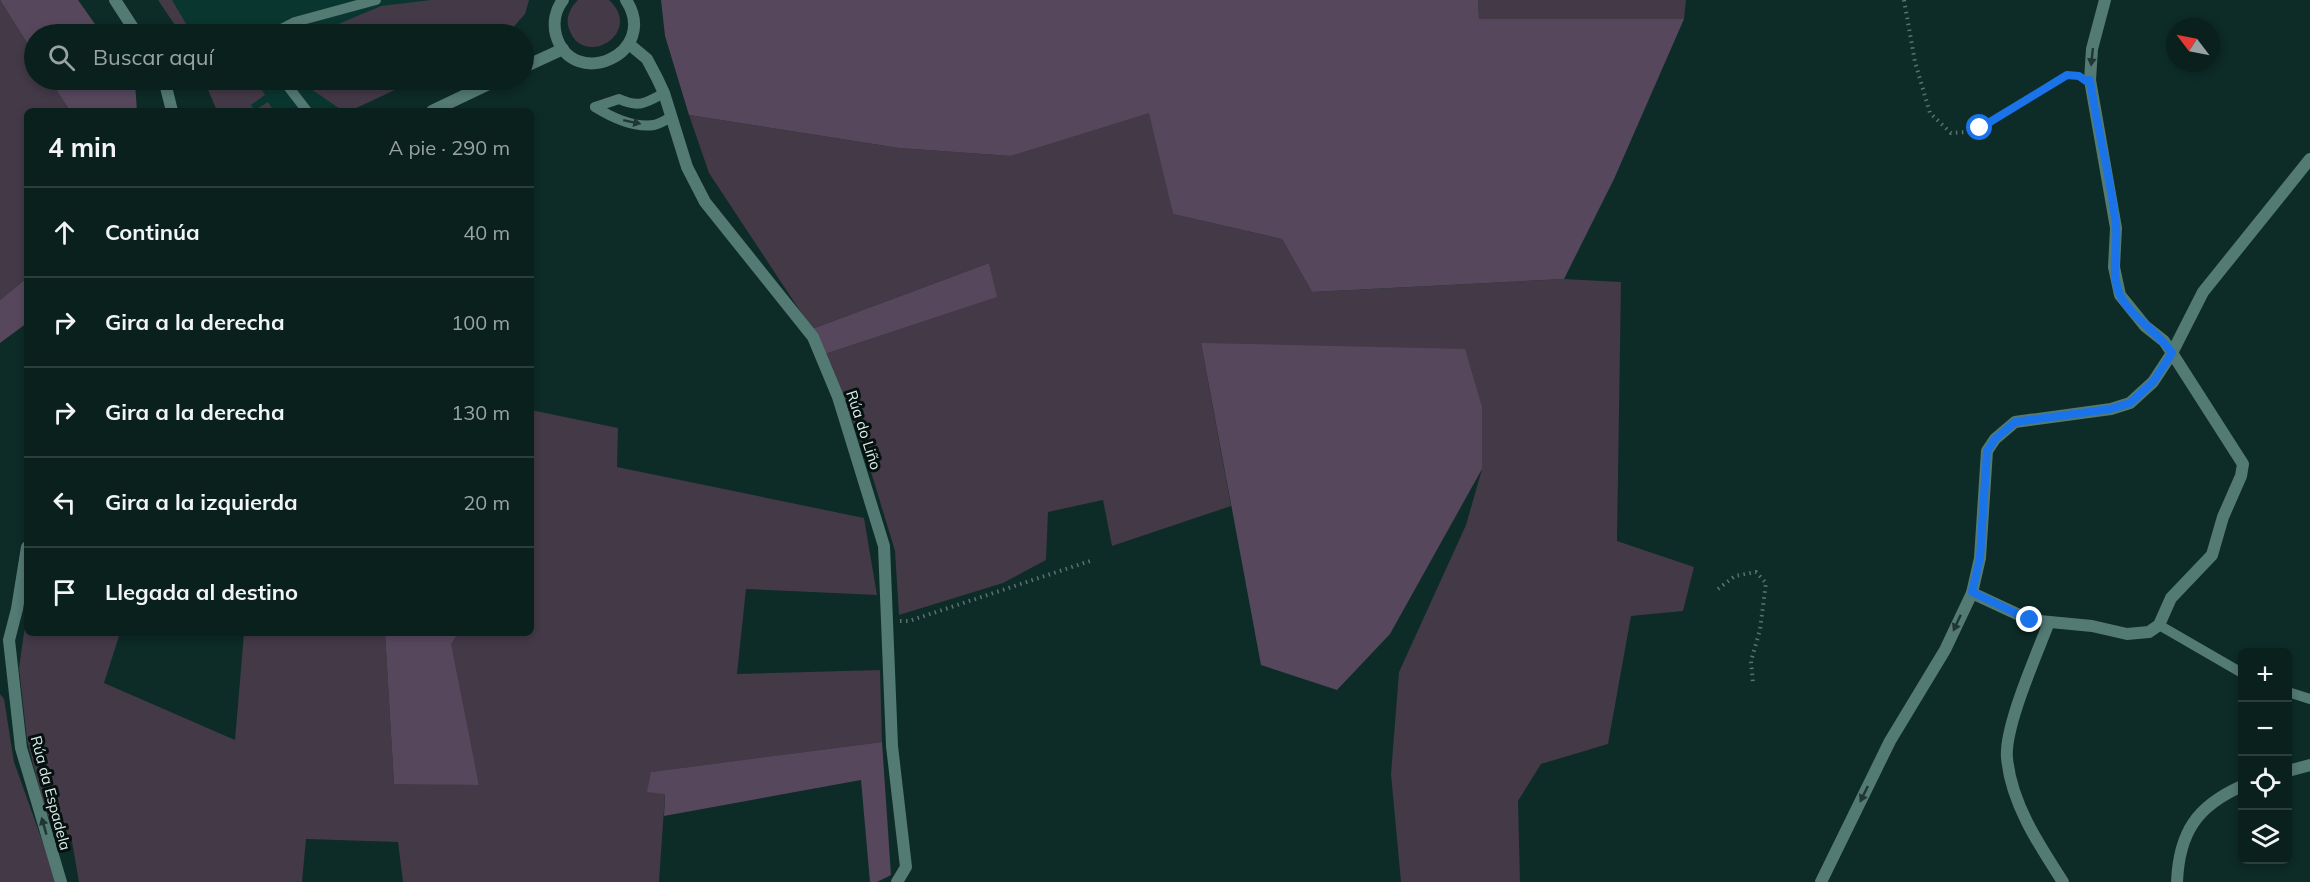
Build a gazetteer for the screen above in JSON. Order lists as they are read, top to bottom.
{
  "streets": {
    "street": ["Rúa do Liño", "Rúa da Espadela"]
  },
  "one_way": ["Rúa da Espadela"],
  "north": "top left",
  "page": {
    "search": "Buscar aquí",
    "heading": ["4 min", "A pie · 290 m"],
    "list": [
      ["Continúa", "40 m"],
      ["Gira a la derecha", "100 m"],
      ["Gira a la derecha", "130 m"],
      ["Gira a la izquierda", "20 m"],
      "Llegada al destino"
    ],
    "map_buttons": ["+", "−"]
  }
}
